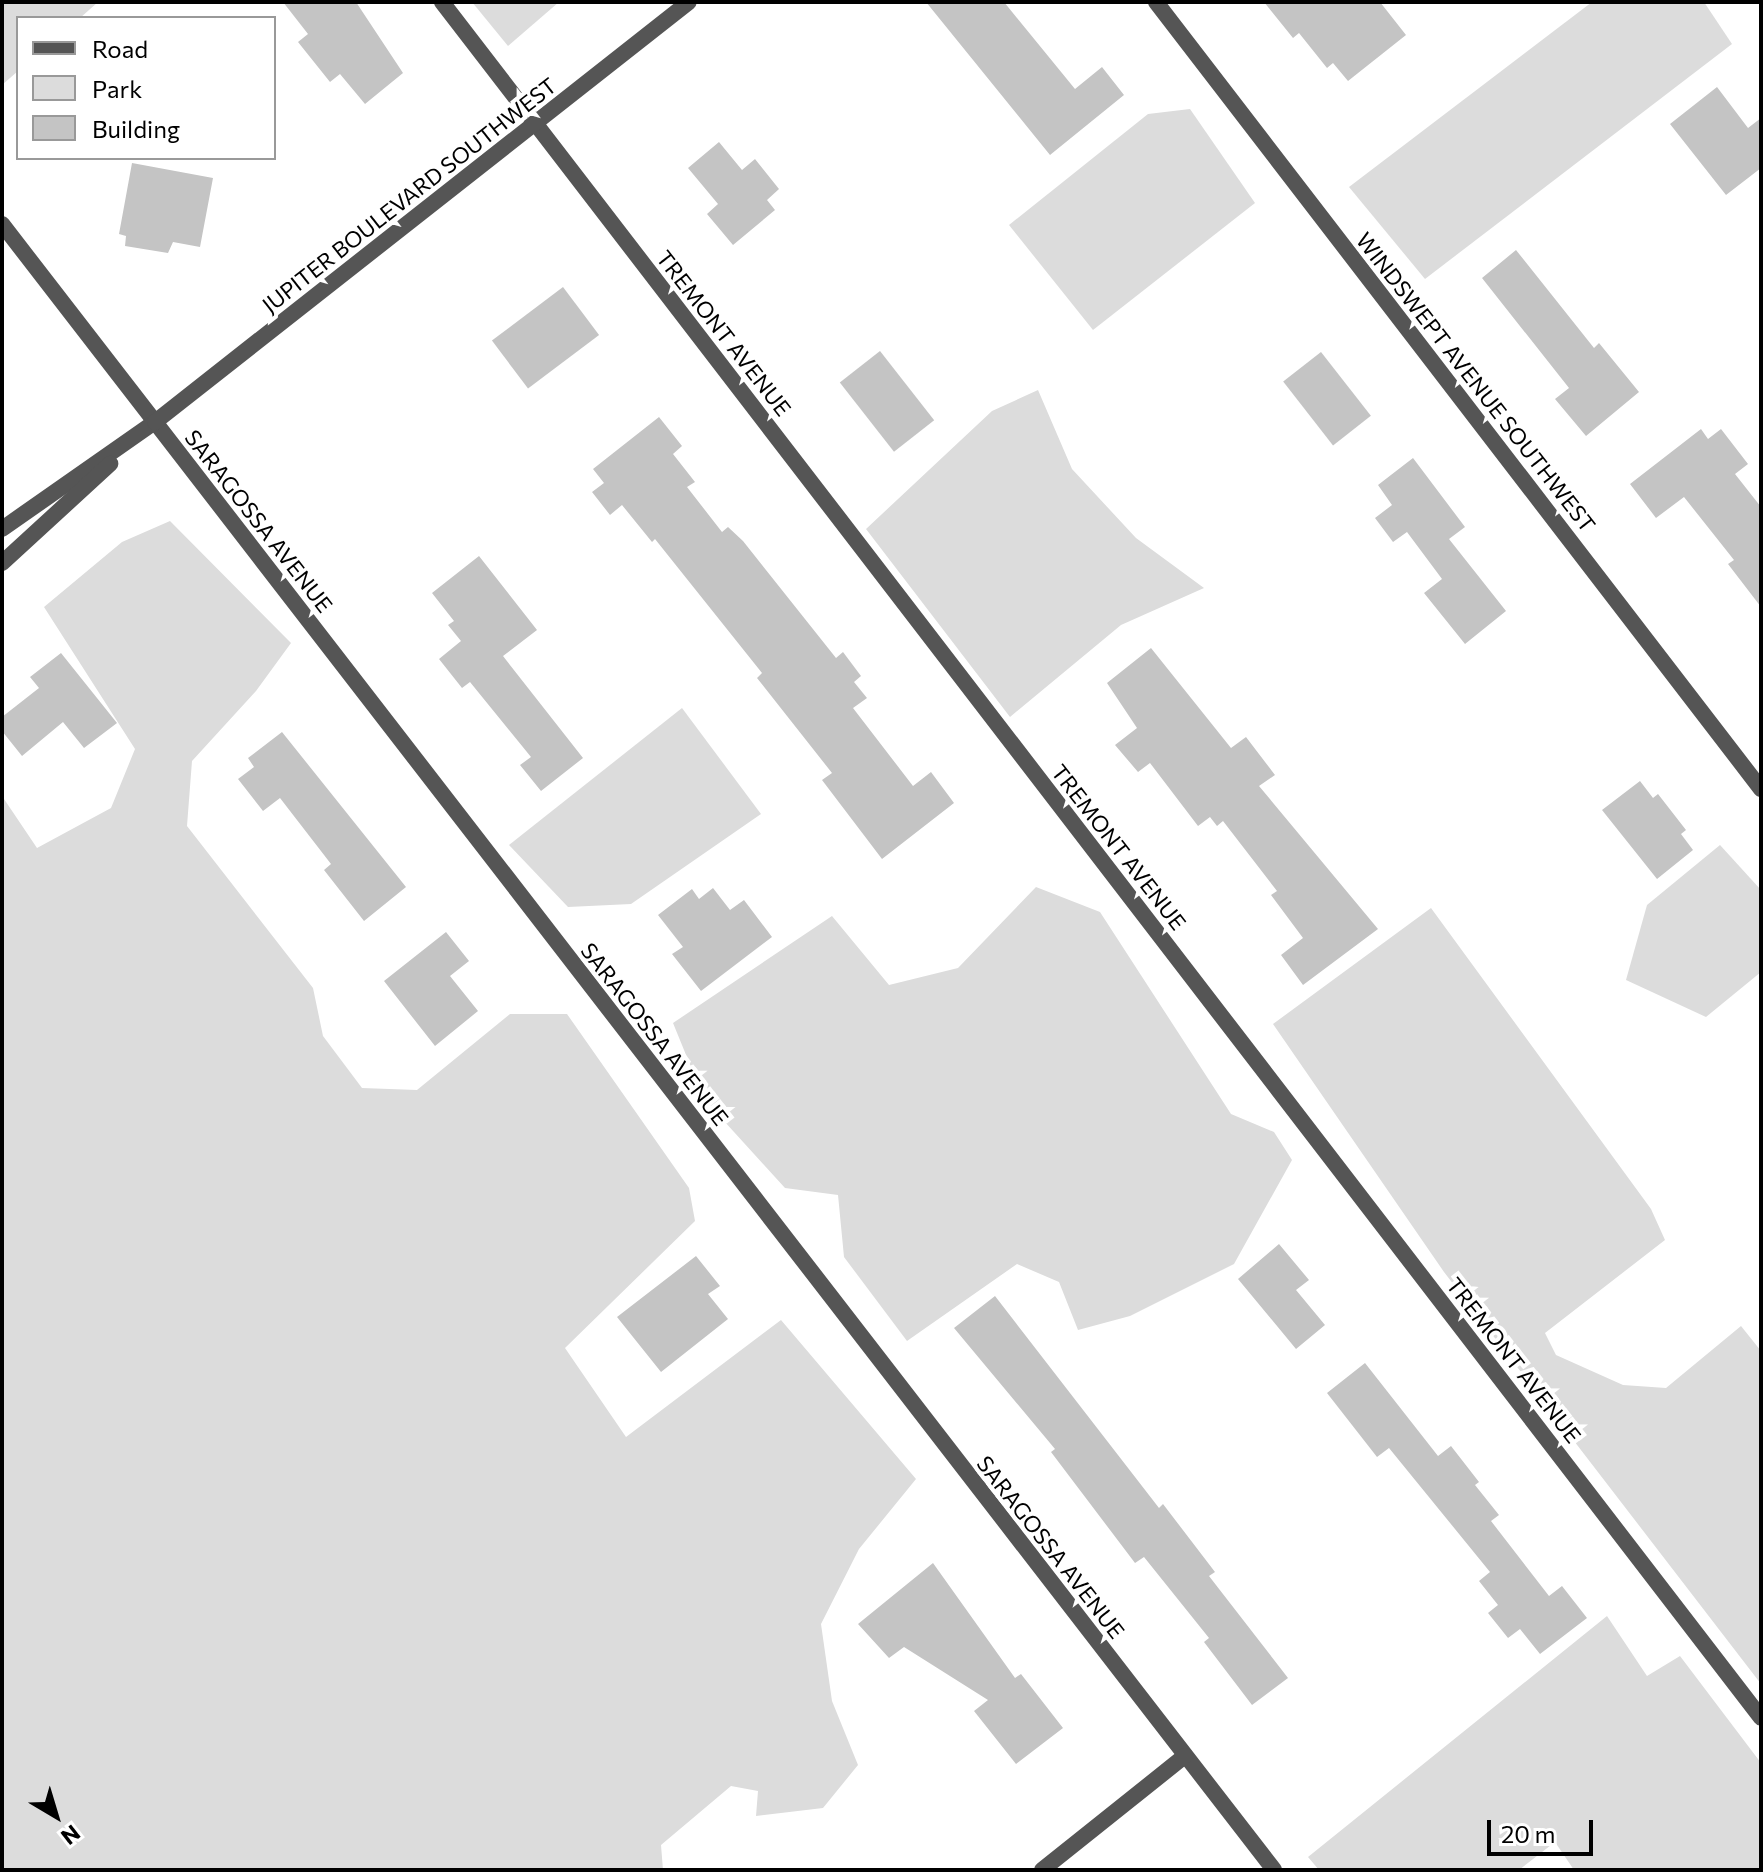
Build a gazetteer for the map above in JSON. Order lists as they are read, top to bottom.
{
  "streets": {
    "street": [
      "JUPITER BOULEVARD SOUTHWEST",
      "TREMONT AVENUE",
      "WINDSWEPT AVENUE SOUTHWEST",
      "SARAGOSSA AVENUE"
    ]
  },
  "crossings": [
    ["JUPITER BOULEVARD SOUTHWEST", "TREMONT AVENUE"],
    ["JUPITER BOULEVARD SOUTHWEST", "SARAGOSSA AVENUE"]
  ],
  "legend": ["Road", "Park", "Building"],
  "scale_bar": "20 m",
  "north": "bottom right"
}
